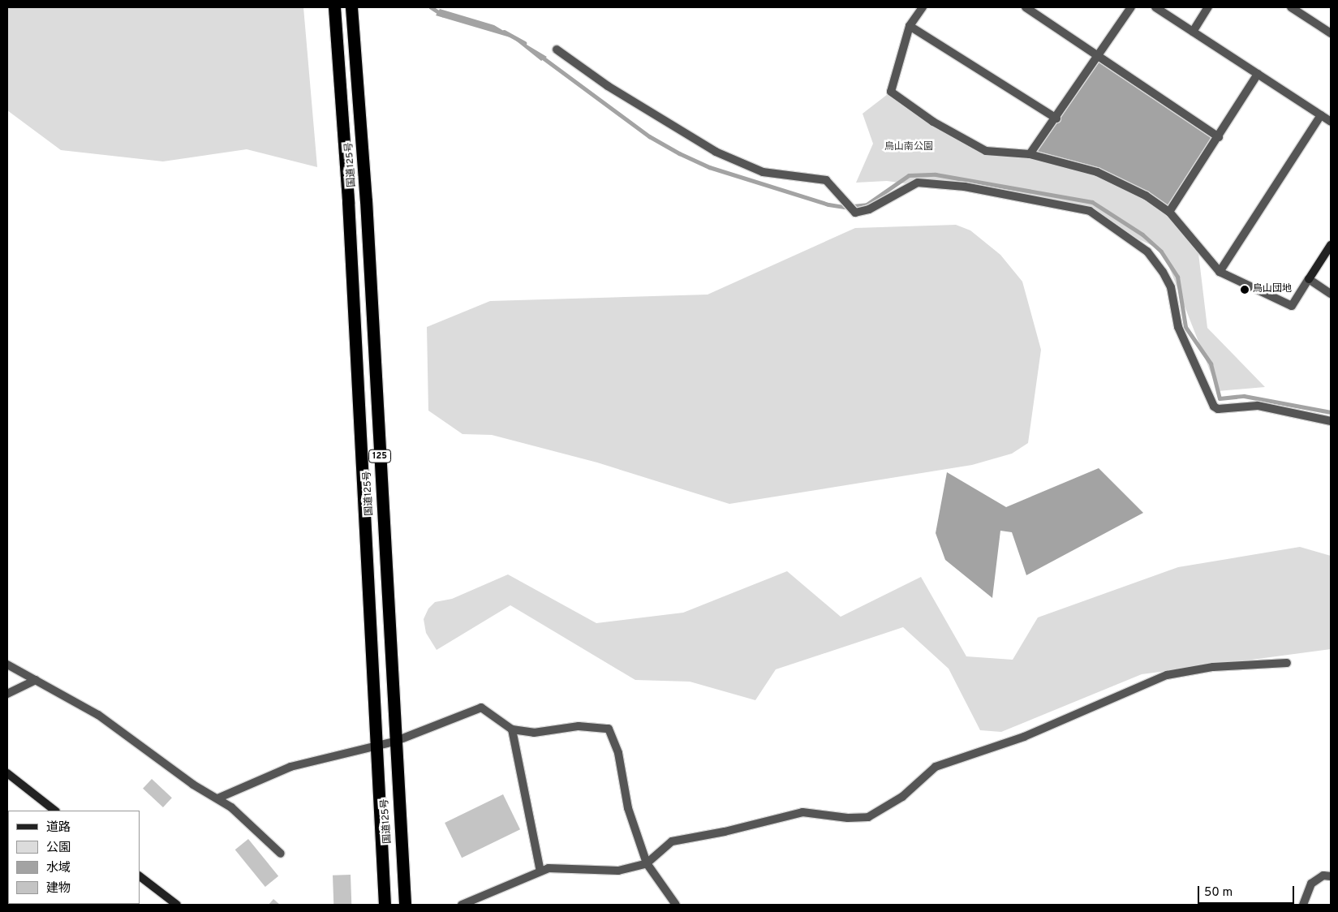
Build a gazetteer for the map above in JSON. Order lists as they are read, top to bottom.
{
  "streets": {
    "highway": ["国道125号", "125"]
  },
  "parks": ["烏山南公園"],
  "places": ["烏山団地"],
  "legend": [
    "道路",
    "公園",
    "水域",
    "建物"
  ],
  "scale_bar": "50 m"
}
